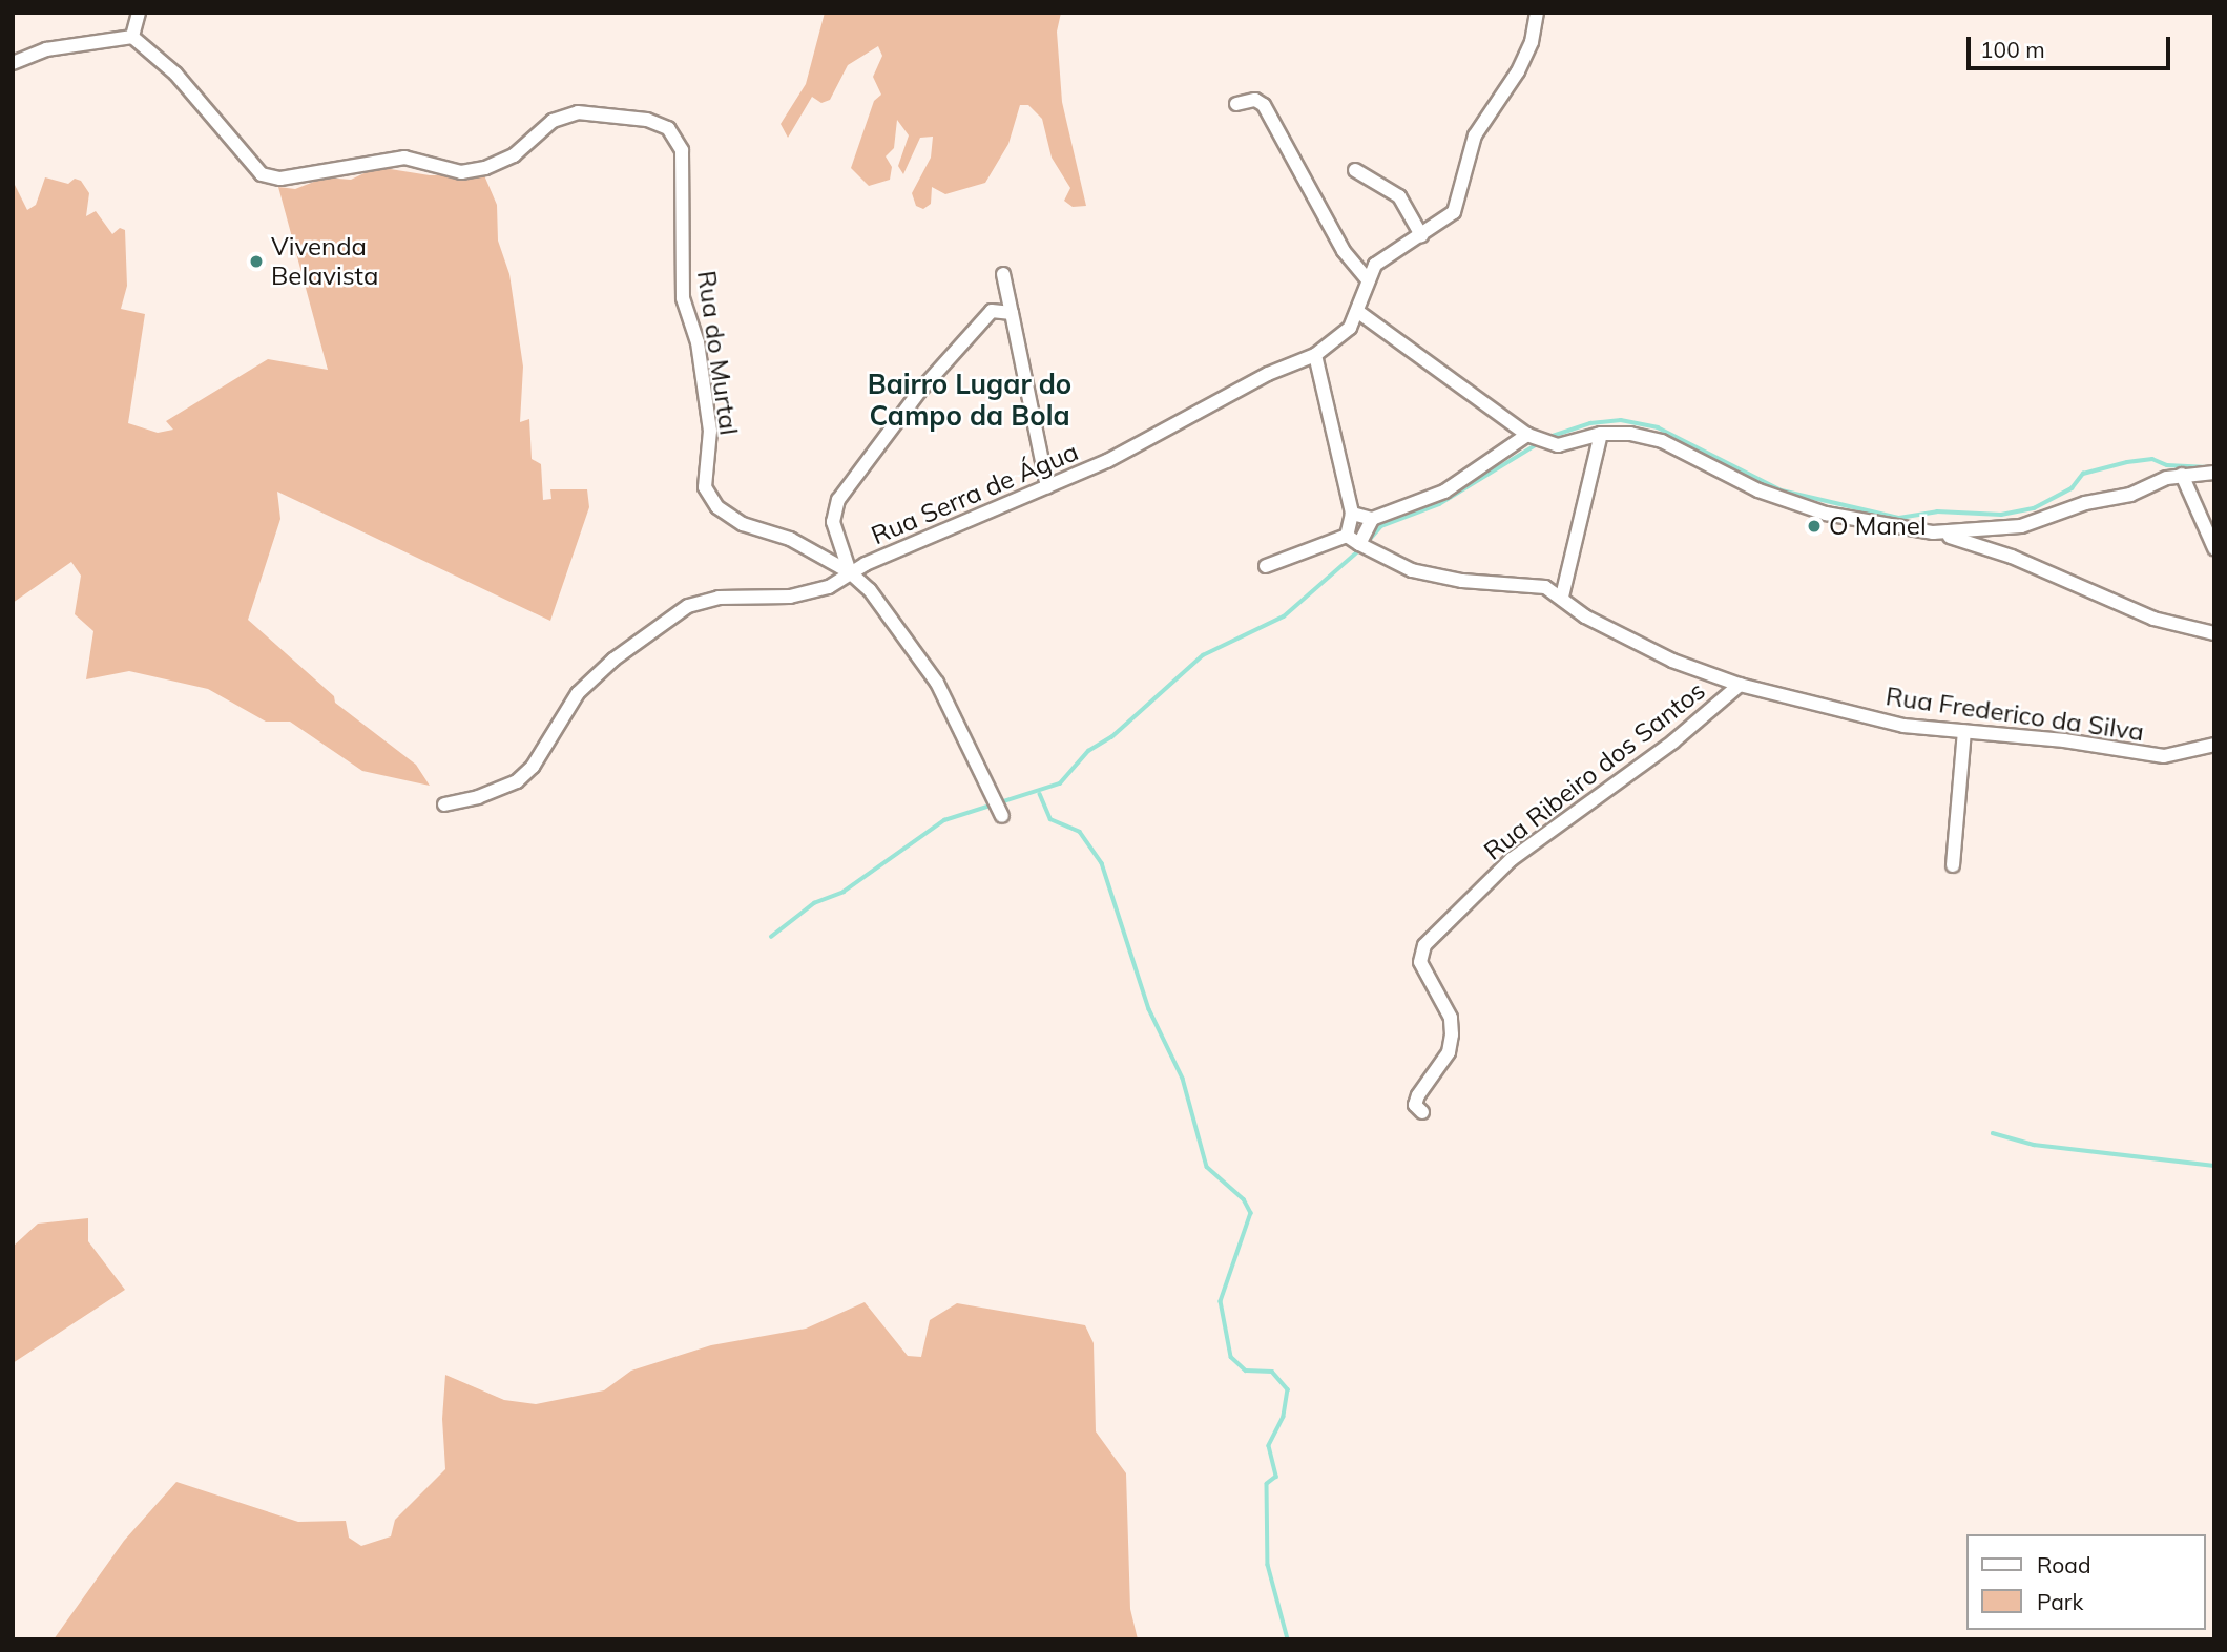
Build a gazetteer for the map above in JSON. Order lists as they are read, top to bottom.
{
  "streets": {
    "street": [
      "Rua do Murtal",
      "Rua Serra de Água",
      "Rua Frederico da Silva",
      "Rua Ribeiro dos Santos"
    ]
  },
  "crossings": [
    ["Rua do Murtal", "Rua Serra de Água"],
    ["Rua Frederico da Silva", "Rua Ribeiro dos Santos"]
  ],
  "districts": ["Bairro Lugar do Campo da Bola"],
  "places": ["Vivenda Belavista", "O Manel"],
  "legend": ["Road", "Park"],
  "scale_bar": "100 m"
}
